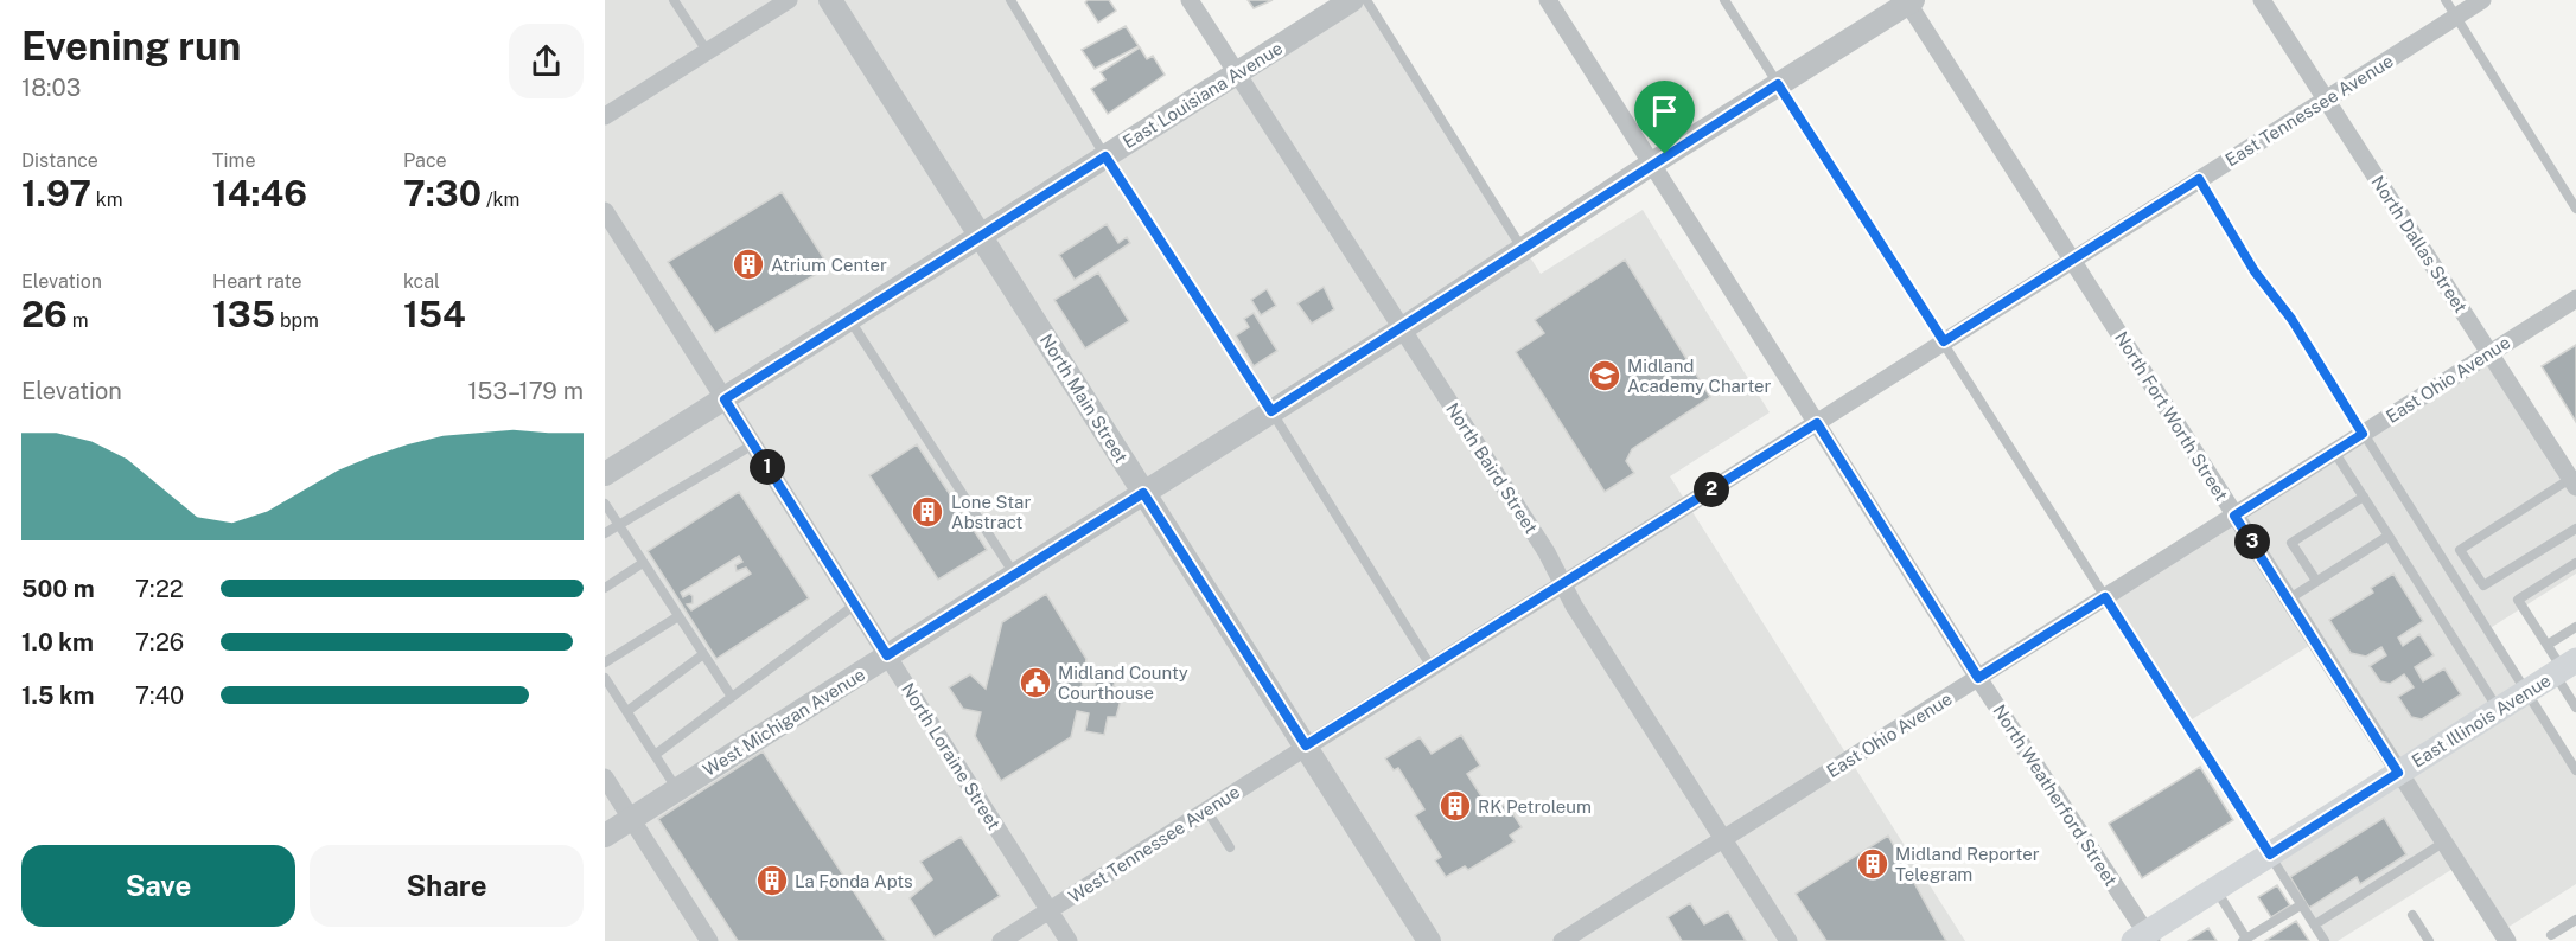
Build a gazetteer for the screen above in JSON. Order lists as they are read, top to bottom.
{
  "streets": {
    "main road": ["East Illinois Avenue"],
    "street": [
      "East Louisiana Avenue",
      "East Tennessee Avenue",
      "North Dallas Street",
      "East Ohio Avenue",
      "North Main Street",
      "North Fort Worth Street",
      "North Baird Street",
      "West Michigan Avenue",
      "North Loraine Street",
      "North Weatherford Street",
      "West Tennessee Avenue"
    ]
  },
  "crossings": [
    ["East Louisiana Avenue", "North Main Street"],
    ["East Louisiana Avenue", "North Baird Street"],
    ["East Louisiana Avenue", "North Loraine Street"],
    ["East Tennessee Avenue", "North Dallas Street"],
    ["East Tennessee Avenue", "North Main Street"],
    ["East Tennessee Avenue", "North Fort Worth Street"],
    ["East Tennessee Avenue", "North Baird Street"],
    ["East Tennessee Avenue", "North Weatherford Street"],
    ["East Tennessee Avenue", "West Tennessee Avenue"],
    ["North Dallas Street", "East Ohio Avenue"],
    ["East Ohio Avenue", "North Fort Worth Street"],
    ["East Ohio Avenue", "North Baird Street"],
    ["East Ohio Avenue", "North Weatherford Street"],
    ["North Main Street", "West Michigan Avenue"],
    ["North Main Street", "West Tennessee Avenue"],
    ["North Fort Worth Street", "East Illinois Avenue"],
    ["North Fort Worth Street", "West Michigan Avenue"],
    ["North Baird Street", "West Michigan Avenue"],
    ["East Illinois Avenue", "North Weatherford Street"],
    ["West Michigan Avenue", "North Loraine Street"],
    ["West Michigan Avenue", "North Weatherford Street"],
    ["North Loraine Street", "West Tennessee Avenue"]
  ],
  "places": {
    "building": [
      "Atrium Center",
      "Lone Star Abstract",
      "RK Petroleum",
      "Midland Reporter Telegram",
      "La Fonda Apts"
    ],
    "school or university": ["Midland Academy Charter"],
    "public building": ["Midland County Courthouse"]
  },
  "page": {
    "heading": ["Evening run", "18:03"],
    "stats": [
      ["Distance", "1.97 km"],
      ["Time", "14:46"],
      ["Pace", "7:30 /km"],
      ["Elevation", "26 m"],
      ["Heart rate", "135 bpm"],
      ["kcal", "154"]
    ],
    "chart": ["Elevation", "153–179 m"],
    "pins": ["1", "2", "3"],
    "list": [
      {
        "name": "500 m",
        "note": "7:22"
      },
      {
        "name": "1.0 km",
        "note": "7:26"
      },
      {
        "name": "1.5 km",
        "note": "7:40"
      }
    ],
    "buttons": ["Save", "Share"]
  }
}
